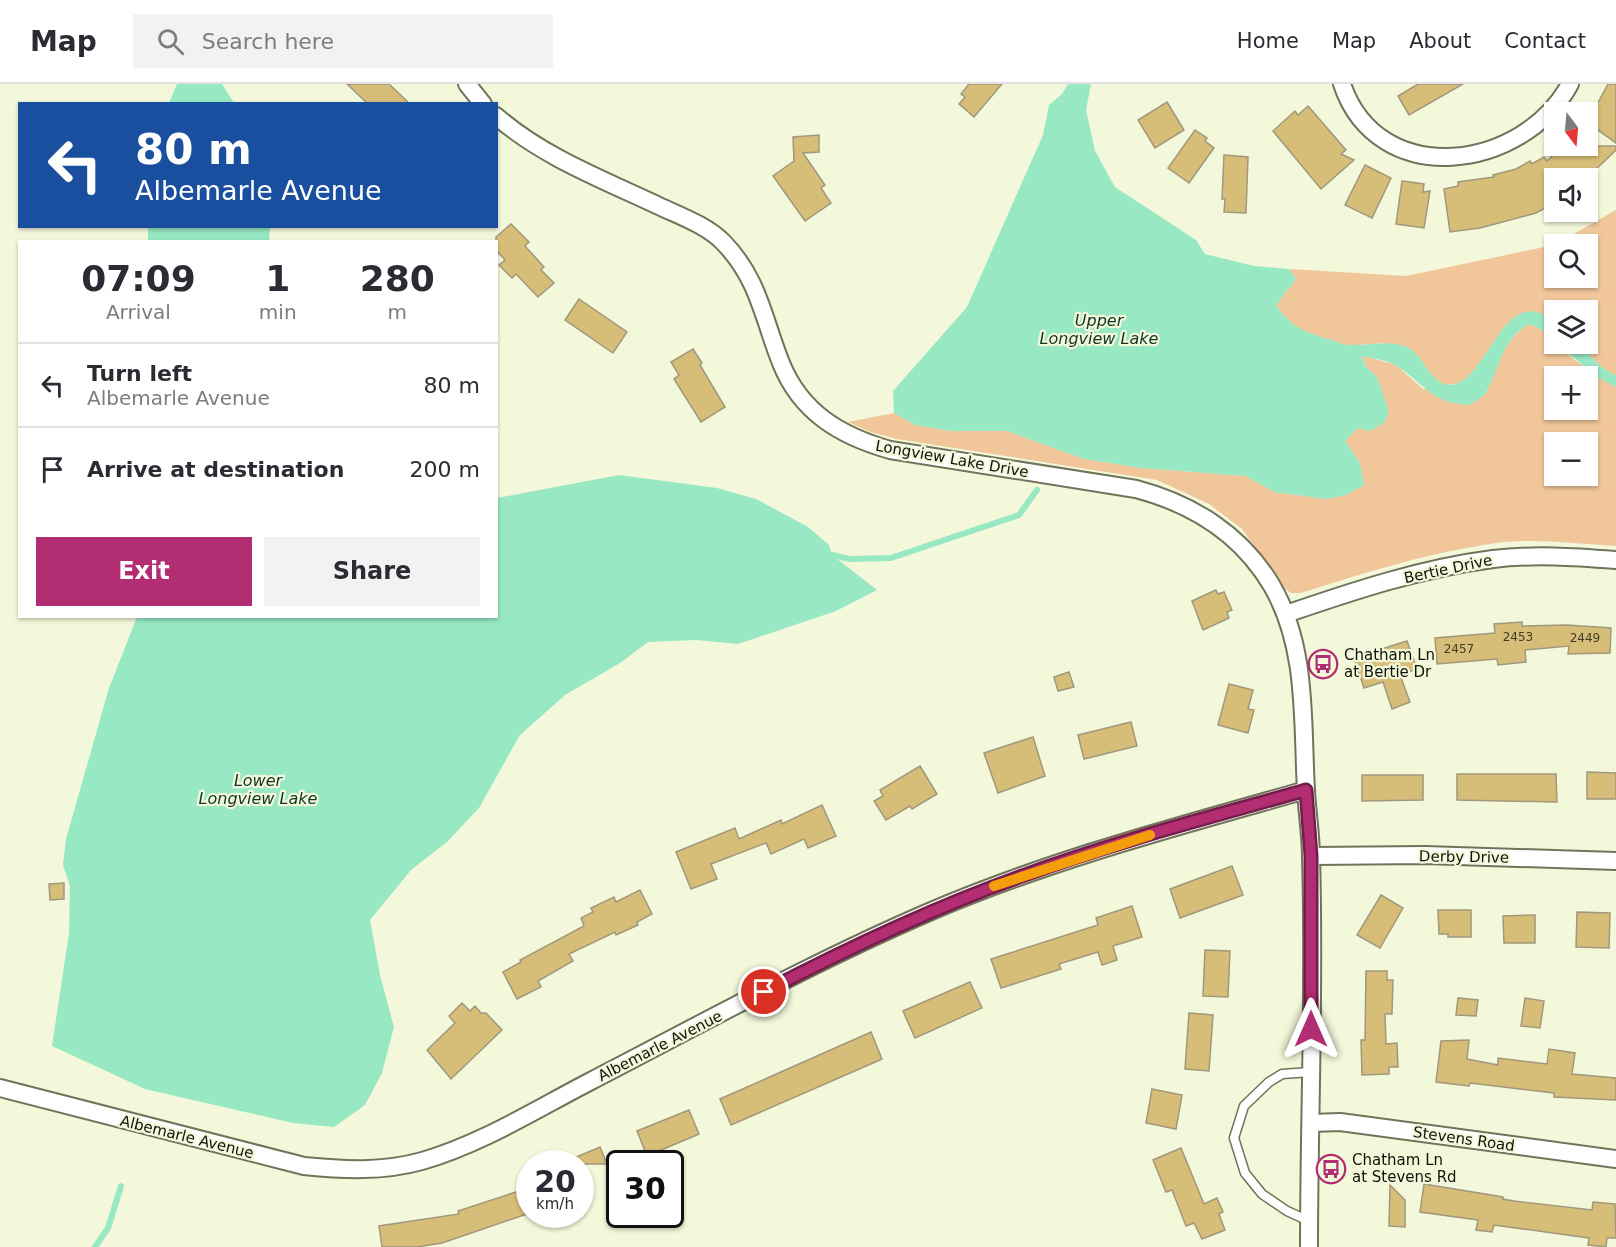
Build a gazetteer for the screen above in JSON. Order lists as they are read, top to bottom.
{
  "streets": {
    "street": [
      "Longview Lake Drive",
      "Bertie Drive",
      "Derby Drive",
      "Albemarle Avenue",
      "Stevens Road"
    ]
  },
  "crossings": [
    ["Longview Lake Drive", "Bertie Drive"],
    ["Longview Lake Drive", "Derby Drive"],
    ["Longview Lake Drive", "Albemarle Avenue"],
    ["Longview Lake Drive", "Stevens Road"]
  ],
  "water": ["Upper Longview Lake", "Lower Longview Lake"],
  "places": {
    "bus stop": ["Chatham Ln at Bertie Dr", "Chatham Ln at Stevens Rd"]
  },
  "house_numbers": ["2453", "2449", "2457"],
  "north": "bottom",
  "page": {
    "header": "Map",
    "search": "Search here",
    "nav": [
      "Home",
      "Map",
      "About",
      "Contact"
    ],
    "map_buttons": ["+", "−"],
    "turn": ["80 m", "Albemarle Avenue"],
    "eta": [
      "07:09",
      "Arrival",
      "1",
      "min",
      "280",
      "m"
    ],
    "list": [
      {
        "name": "Turn left",
        "note": "Albemarle Avenue",
        "value": "80 m"
      },
      {
        "name": "Arrive at destination",
        "value": "200 m"
      }
    ],
    "buttons": ["Exit", "Share"],
    "speed": "20 km/h",
    "limit": "30"
  }
}
